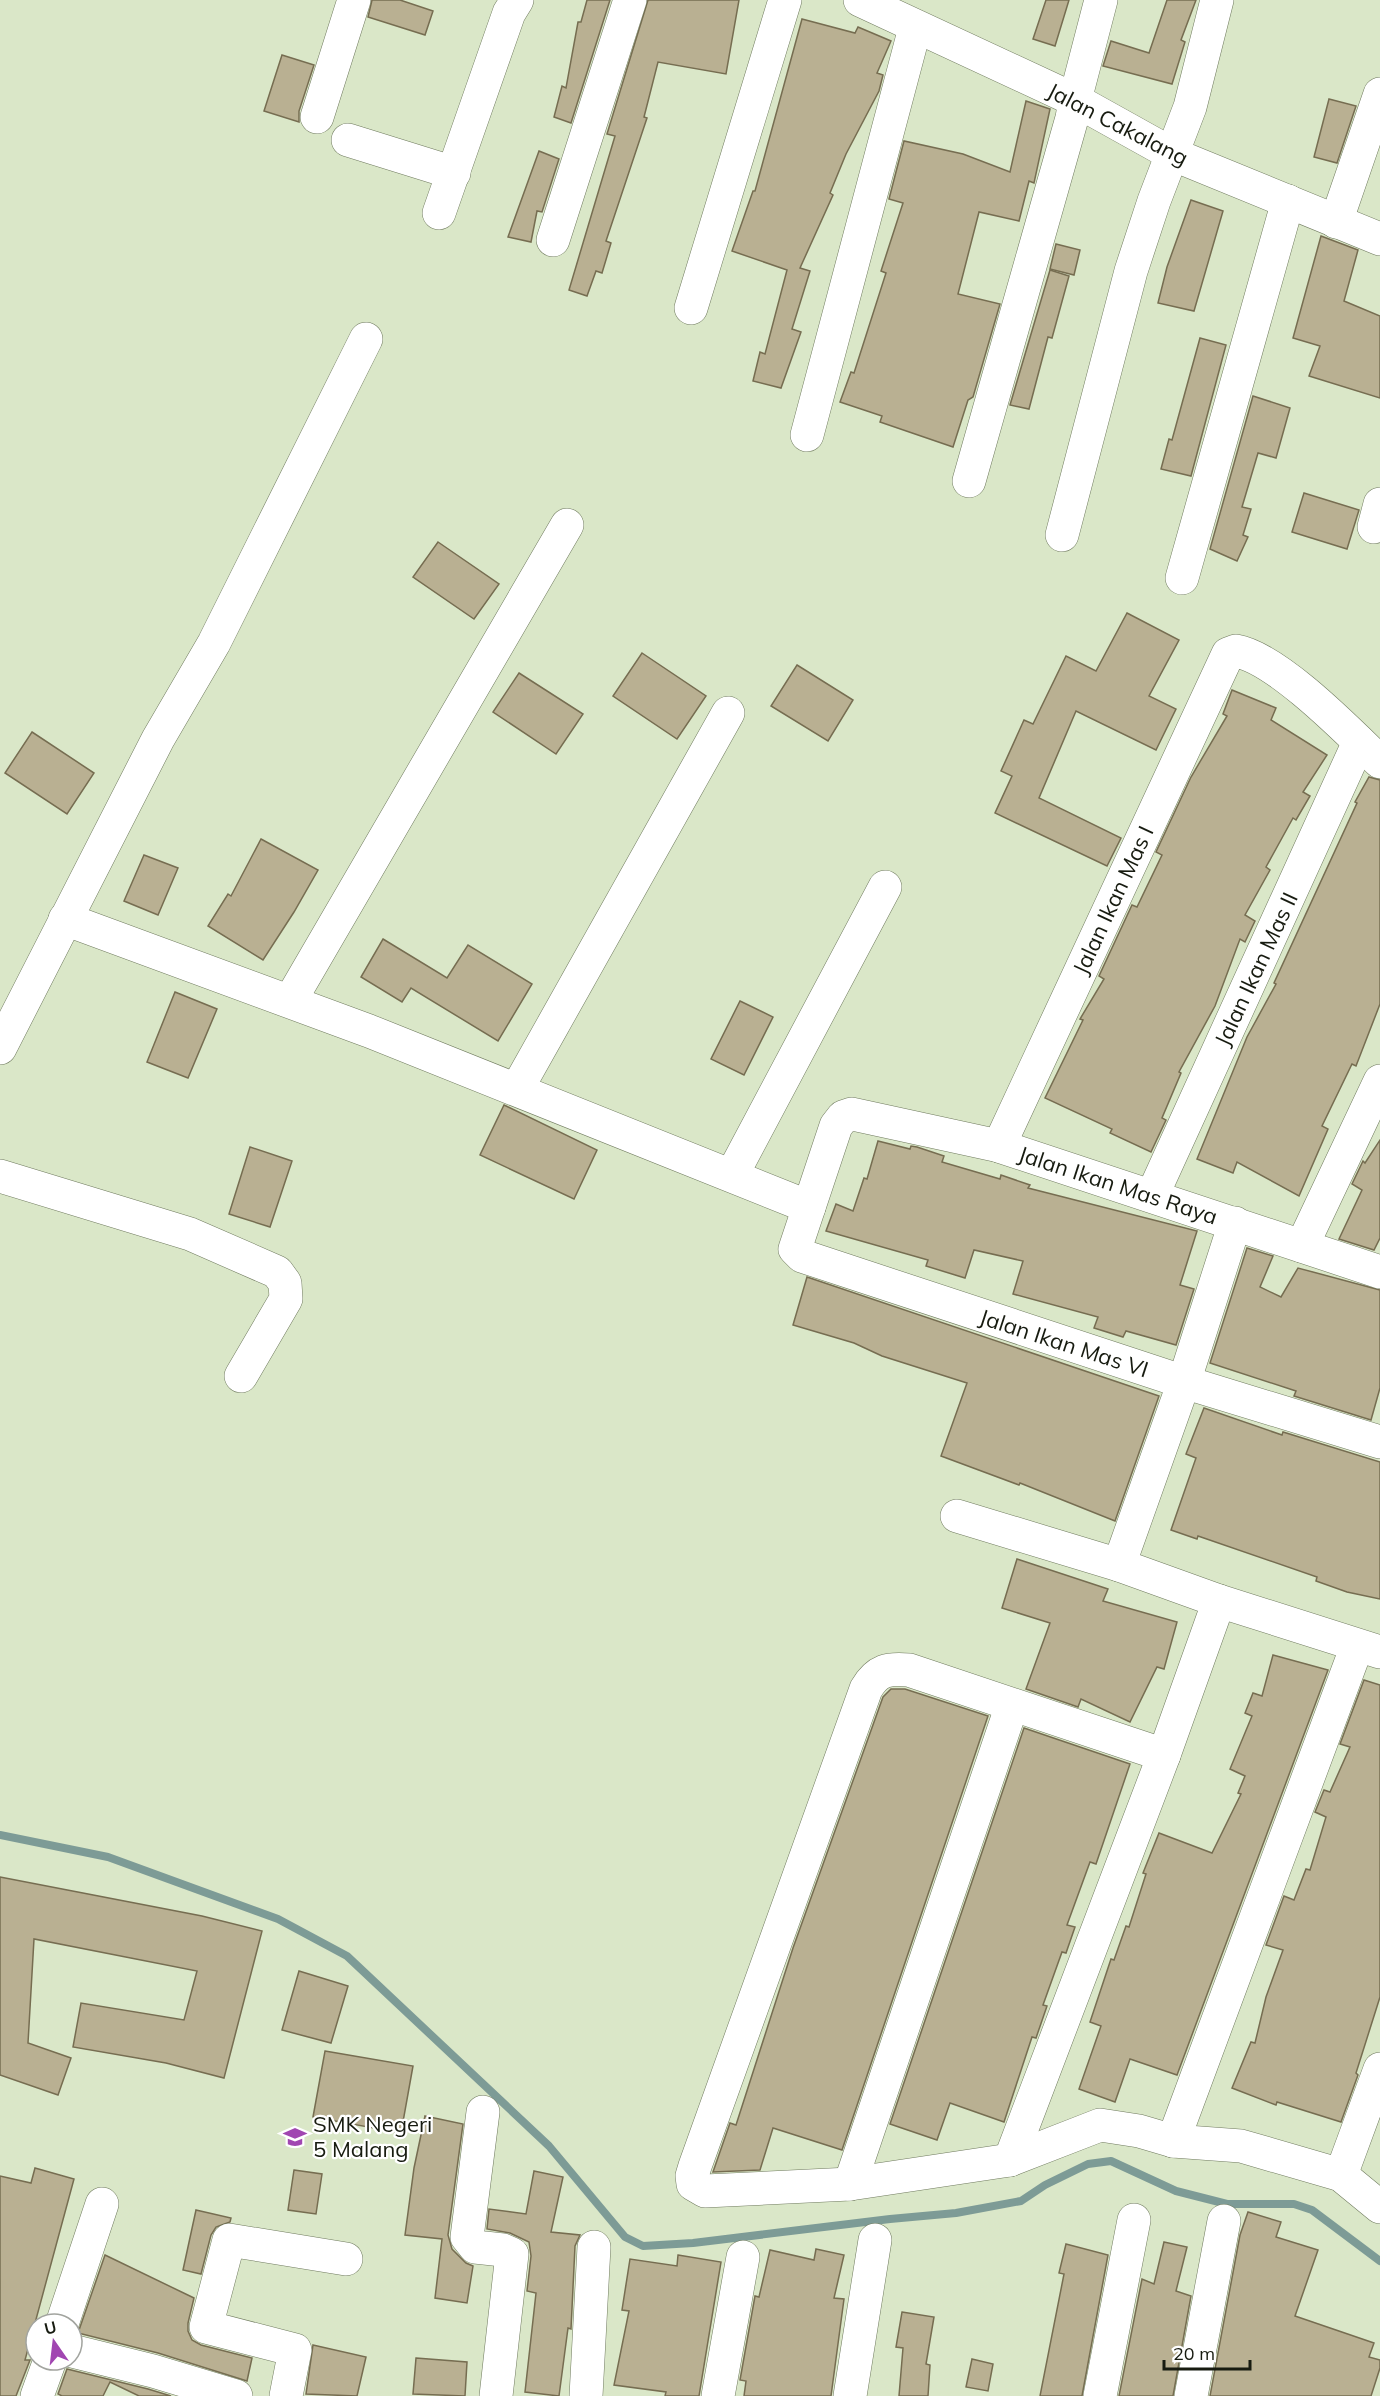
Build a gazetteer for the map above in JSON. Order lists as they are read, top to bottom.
{
  "streets": {
    "street": [
      "Jalan Cakalang",
      "Jalan Ikan Mas I",
      "Jalan Ikan Mas II",
      "Jalan Ikan Mas Raya",
      "Jalan Ikan Mas VI"
    ]
  },
  "crossings": [
    ["Jalan Ikan Mas I", "Jalan Ikan Mas II"],
    ["Jalan Ikan Mas I", "Jalan Ikan Mas Raya"],
    ["Jalan Ikan Mas II", "Jalan Ikan Mas Raya"],
    ["Jalan Ikan Mas Raya", "Jalan Ikan Mas VI"]
  ],
  "places": {
    "school or university": ["SMK Negeri 5 Malang"]
  },
  "scale_bar": "20 m",
  "north": "top"
}
